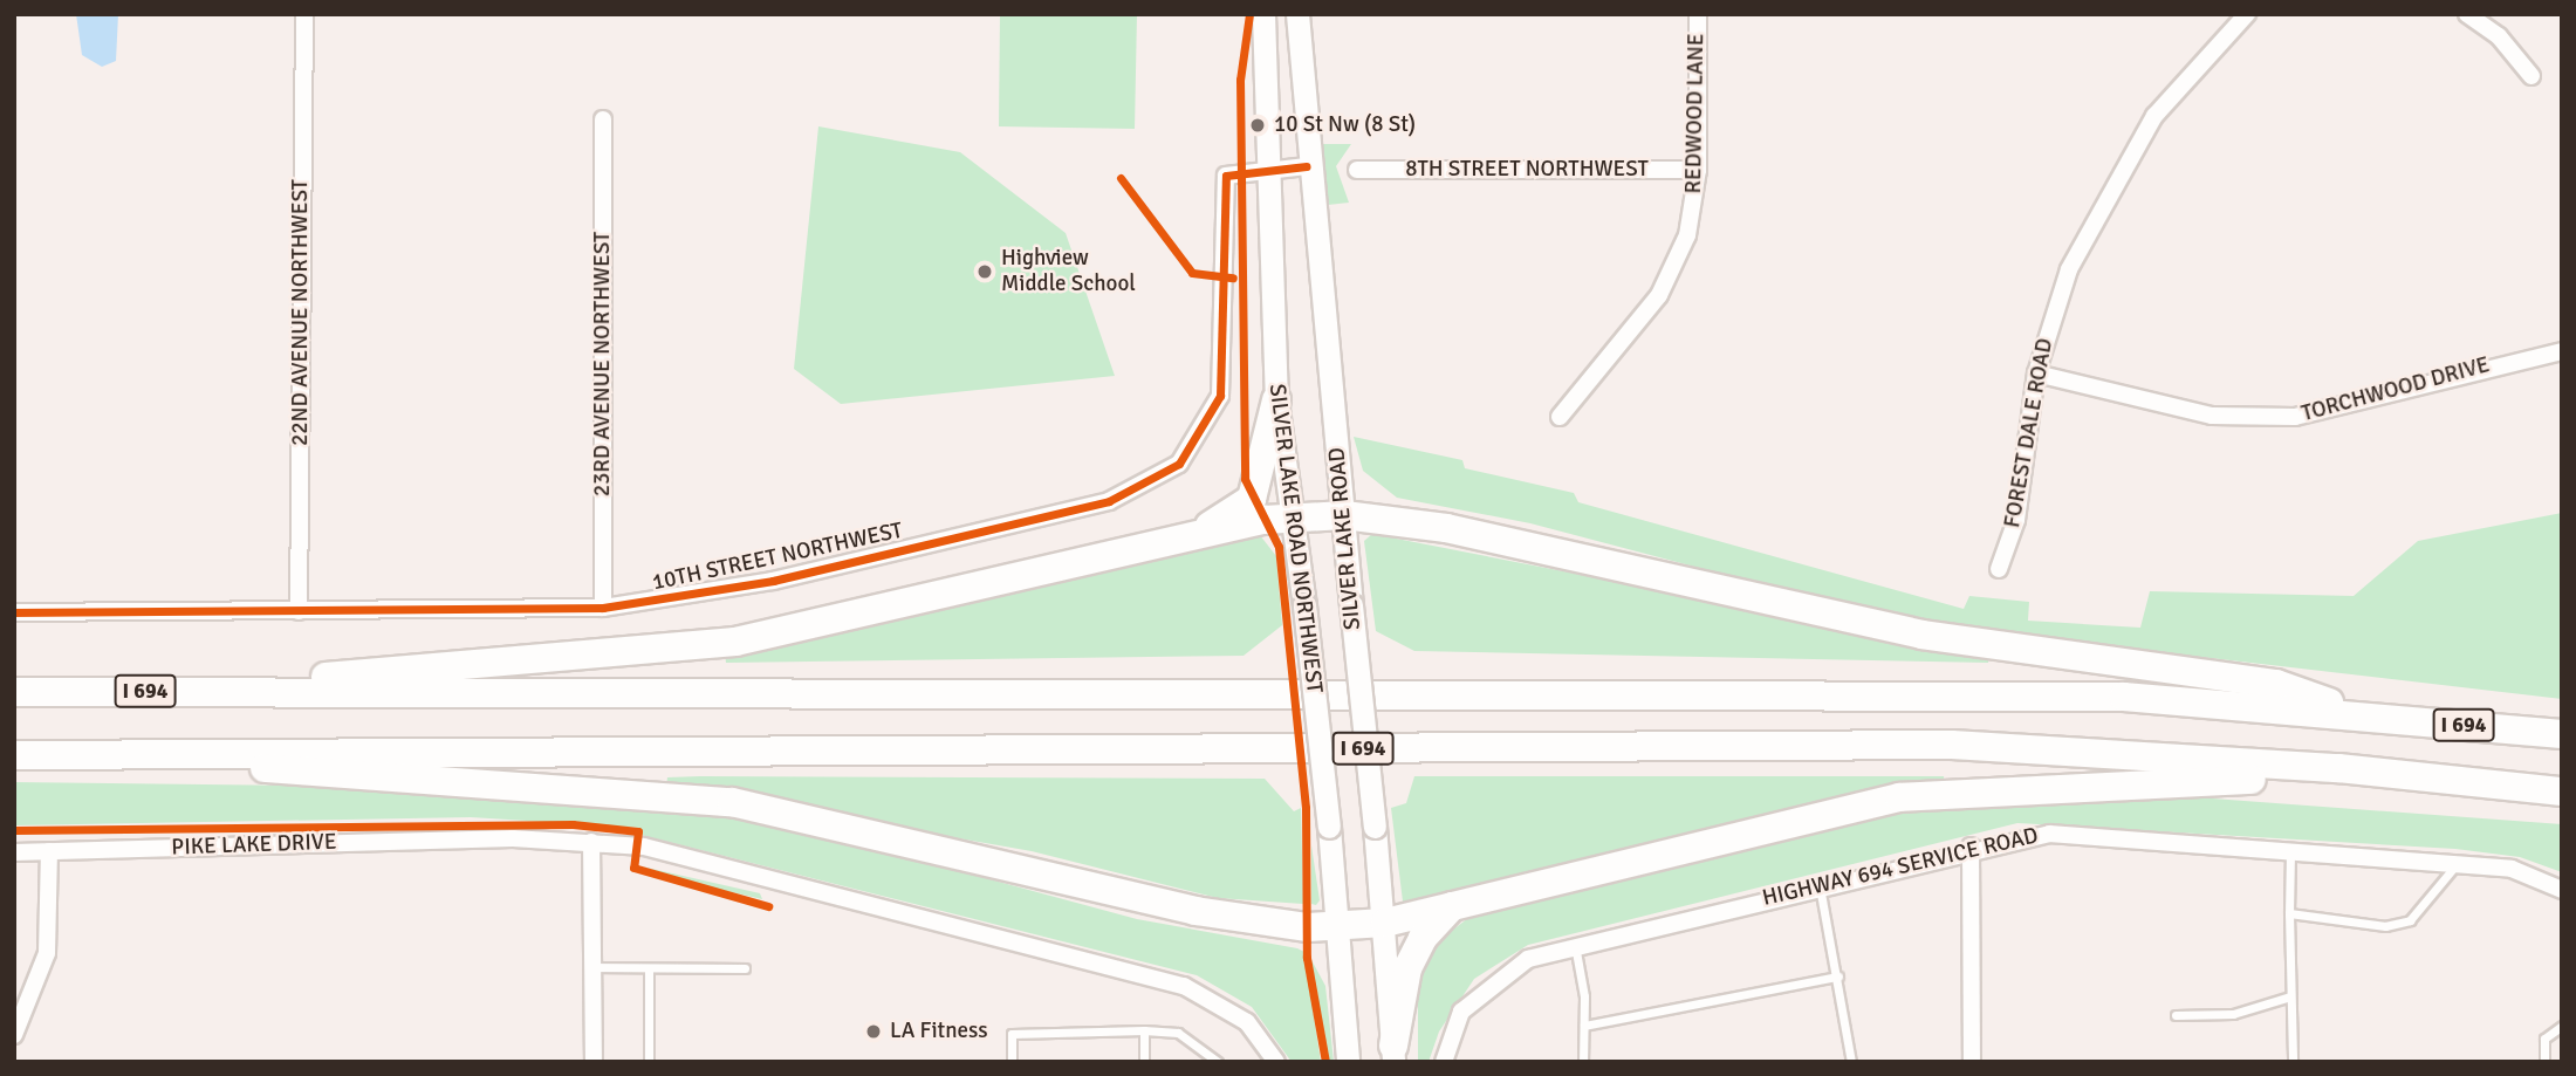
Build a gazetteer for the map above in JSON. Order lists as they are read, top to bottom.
{
  "streets": {
    "highway": ["I 694"],
    "main road": ["SILVER LAKE ROAD NORTHWEST", "SILVER LAKE ROAD"],
    "street": [
      "REDWOOD LANE",
      "8TH STREET NORTHWEST",
      "22ND AVENUE NORTHWEST",
      "23RD AVENUE NORTHWEST",
      "TORCHWOOD DRIVE",
      "FOREST DALE ROAD",
      "10TH STREET NORTHWEST",
      "PIKE LAKE DRIVE",
      "HIGHWAY 694 SERVICE ROAD"
    ]
  },
  "crossings": [
    ["REDWOOD LANE", "8TH STREET NORTHWEST"],
    ["22ND AVENUE NORTHWEST", "10TH STREET NORTHWEST"],
    ["23RD AVENUE NORTHWEST", "10TH STREET NORTHWEST"],
    ["TORCHWOOD DRIVE", "FOREST DALE ROAD"],
    ["SILVER LAKE ROAD NORTHWEST", "10TH STREET NORTHWEST"]
  ],
  "places": ["10 St Nw (8 St)", "Highview Middle School", "LA Fitness"]
}
